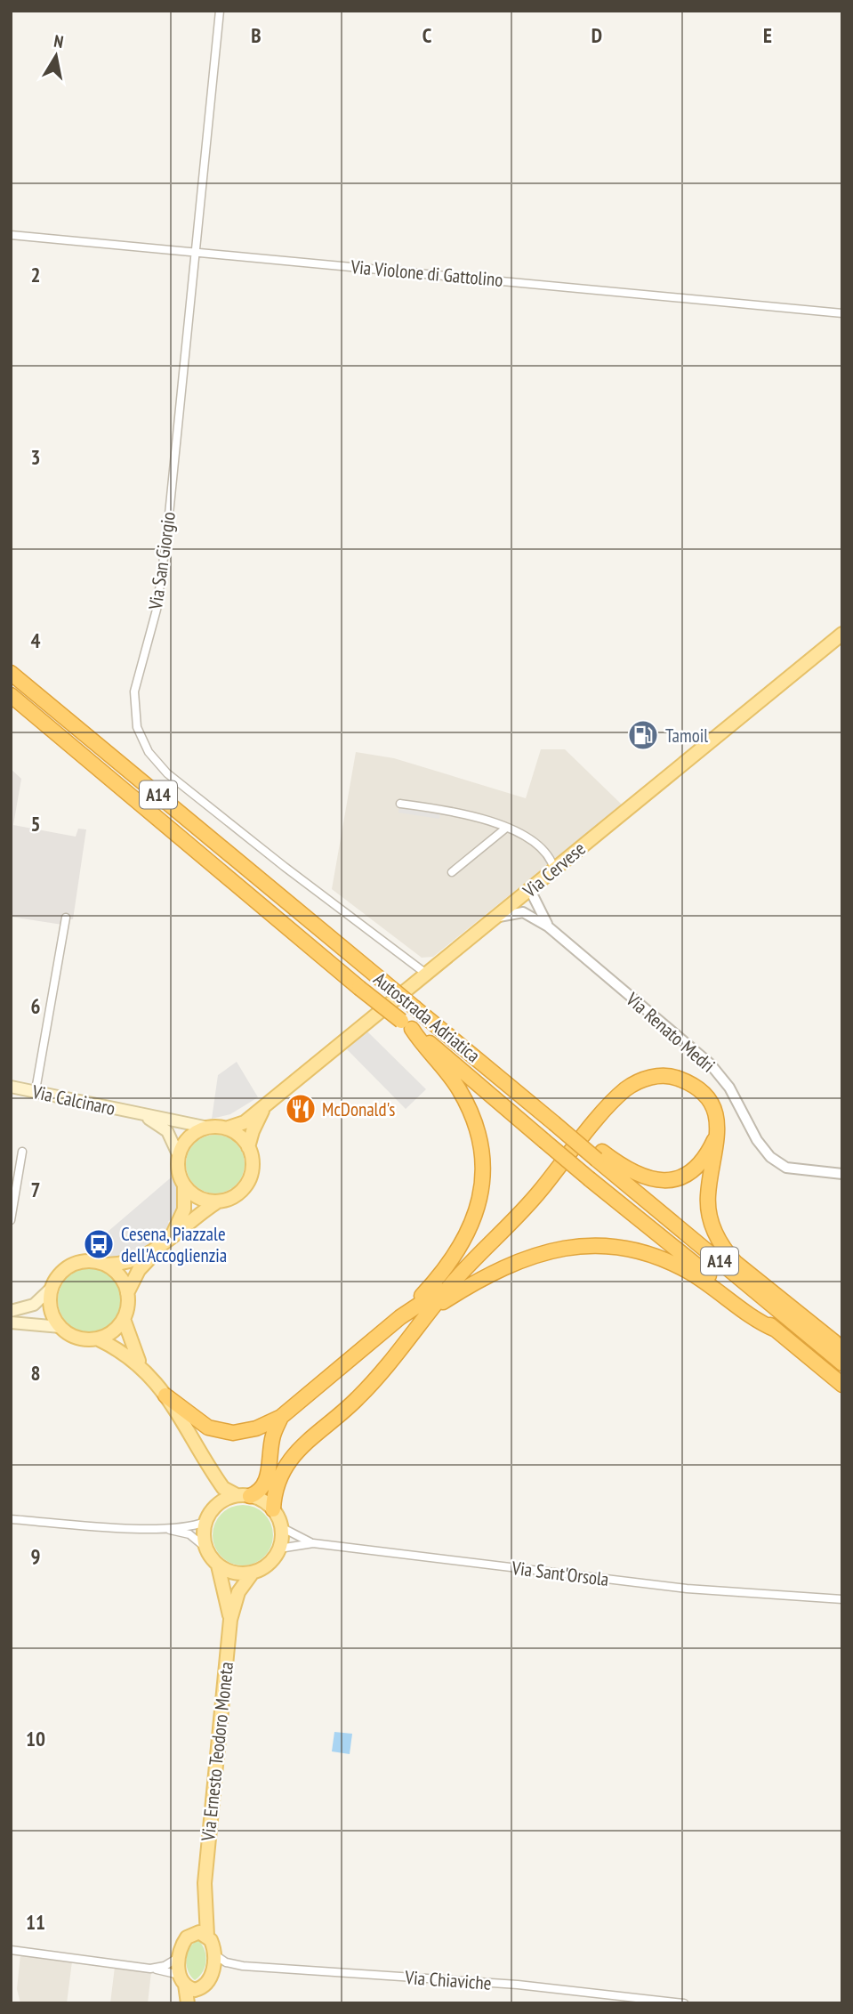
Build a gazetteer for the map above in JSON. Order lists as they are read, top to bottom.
{
  "streets": {
    "highway": ["A14", "Autostrada Adriatica"],
    "main road": ["Via Cervese", "Via Calcinaro", "Via Ernesto Teodoro Moneta"],
    "street": [
      "Via Violone di Gattolino",
      "Via San Giorgio",
      "Via Renato Medri",
      "Via Sant'Orsola",
      "Via Chiaviche"
    ]
  },
  "crossings": [
    ["Via Violone di Gattolino", "Via San Giorgio"],
    ["Via San Giorgio", "Via Cervese"],
    ["Via Cervese", "Via Renato Medri"],
    ["Via Cervese", "Via Calcinaro"],
    ["Via Sant'Orsola", "Via Ernesto Teodoro Moneta"],
    ["Via Ernesto Teodoro Moneta", "Via Chiaviche"]
  ],
  "places": {
    "fuel station": ["Tamoil"],
    "restaurant": ["McDonald's"],
    "bus stop": ["Cesena, Piazzale dell'Accoglienzia"]
  },
  "north": "top",
  "grid": {
    "columns": [
      "B",
      "C",
      "D",
      "E"
    ],
    "rows": [
      "2",
      "3",
      "4",
      "5",
      "6",
      "7",
      "8",
      "9",
      "10",
      "11"
    ]
  }
}
